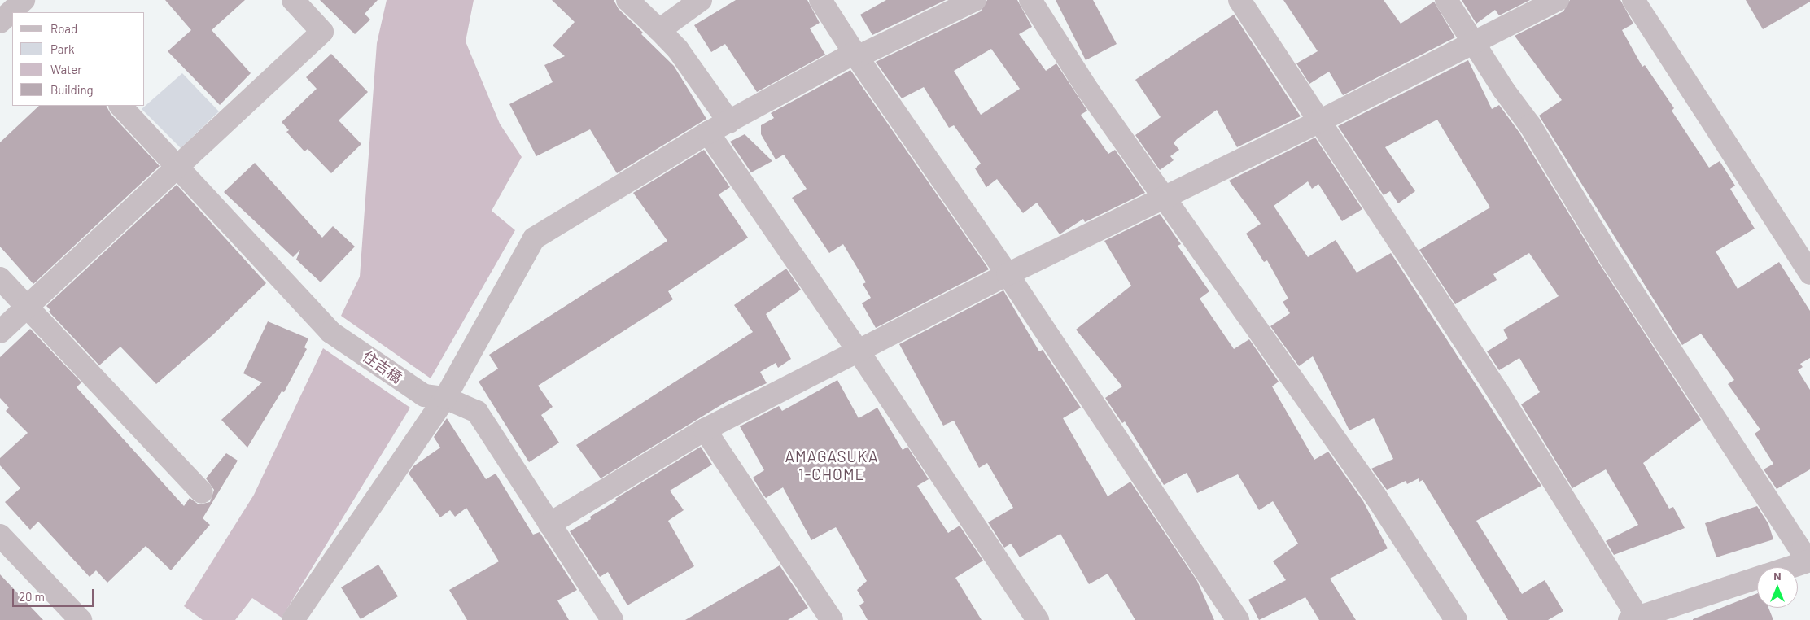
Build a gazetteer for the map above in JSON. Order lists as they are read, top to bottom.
{
  "streets": {
    "street": ["住吉橋"]
  },
  "districts": ["AMAGASUKA 1-CHOME"],
  "legend": [
    "Road",
    "Park",
    "Water",
    "Building"
  ],
  "scale_bar": "20 m",
  "north": "top"
}
